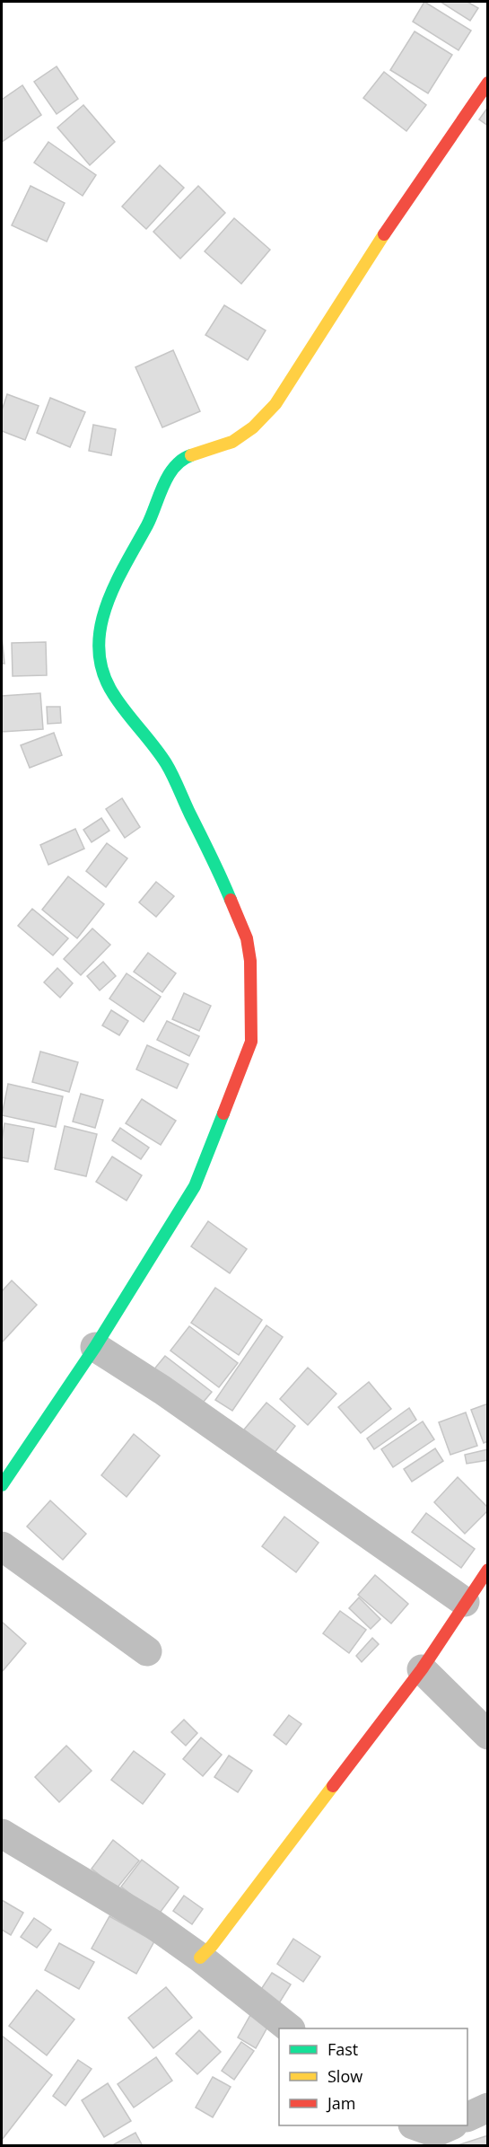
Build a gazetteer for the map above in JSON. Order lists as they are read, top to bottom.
{
  "legend": ["Fast", "Slow", "Jam"]
}
